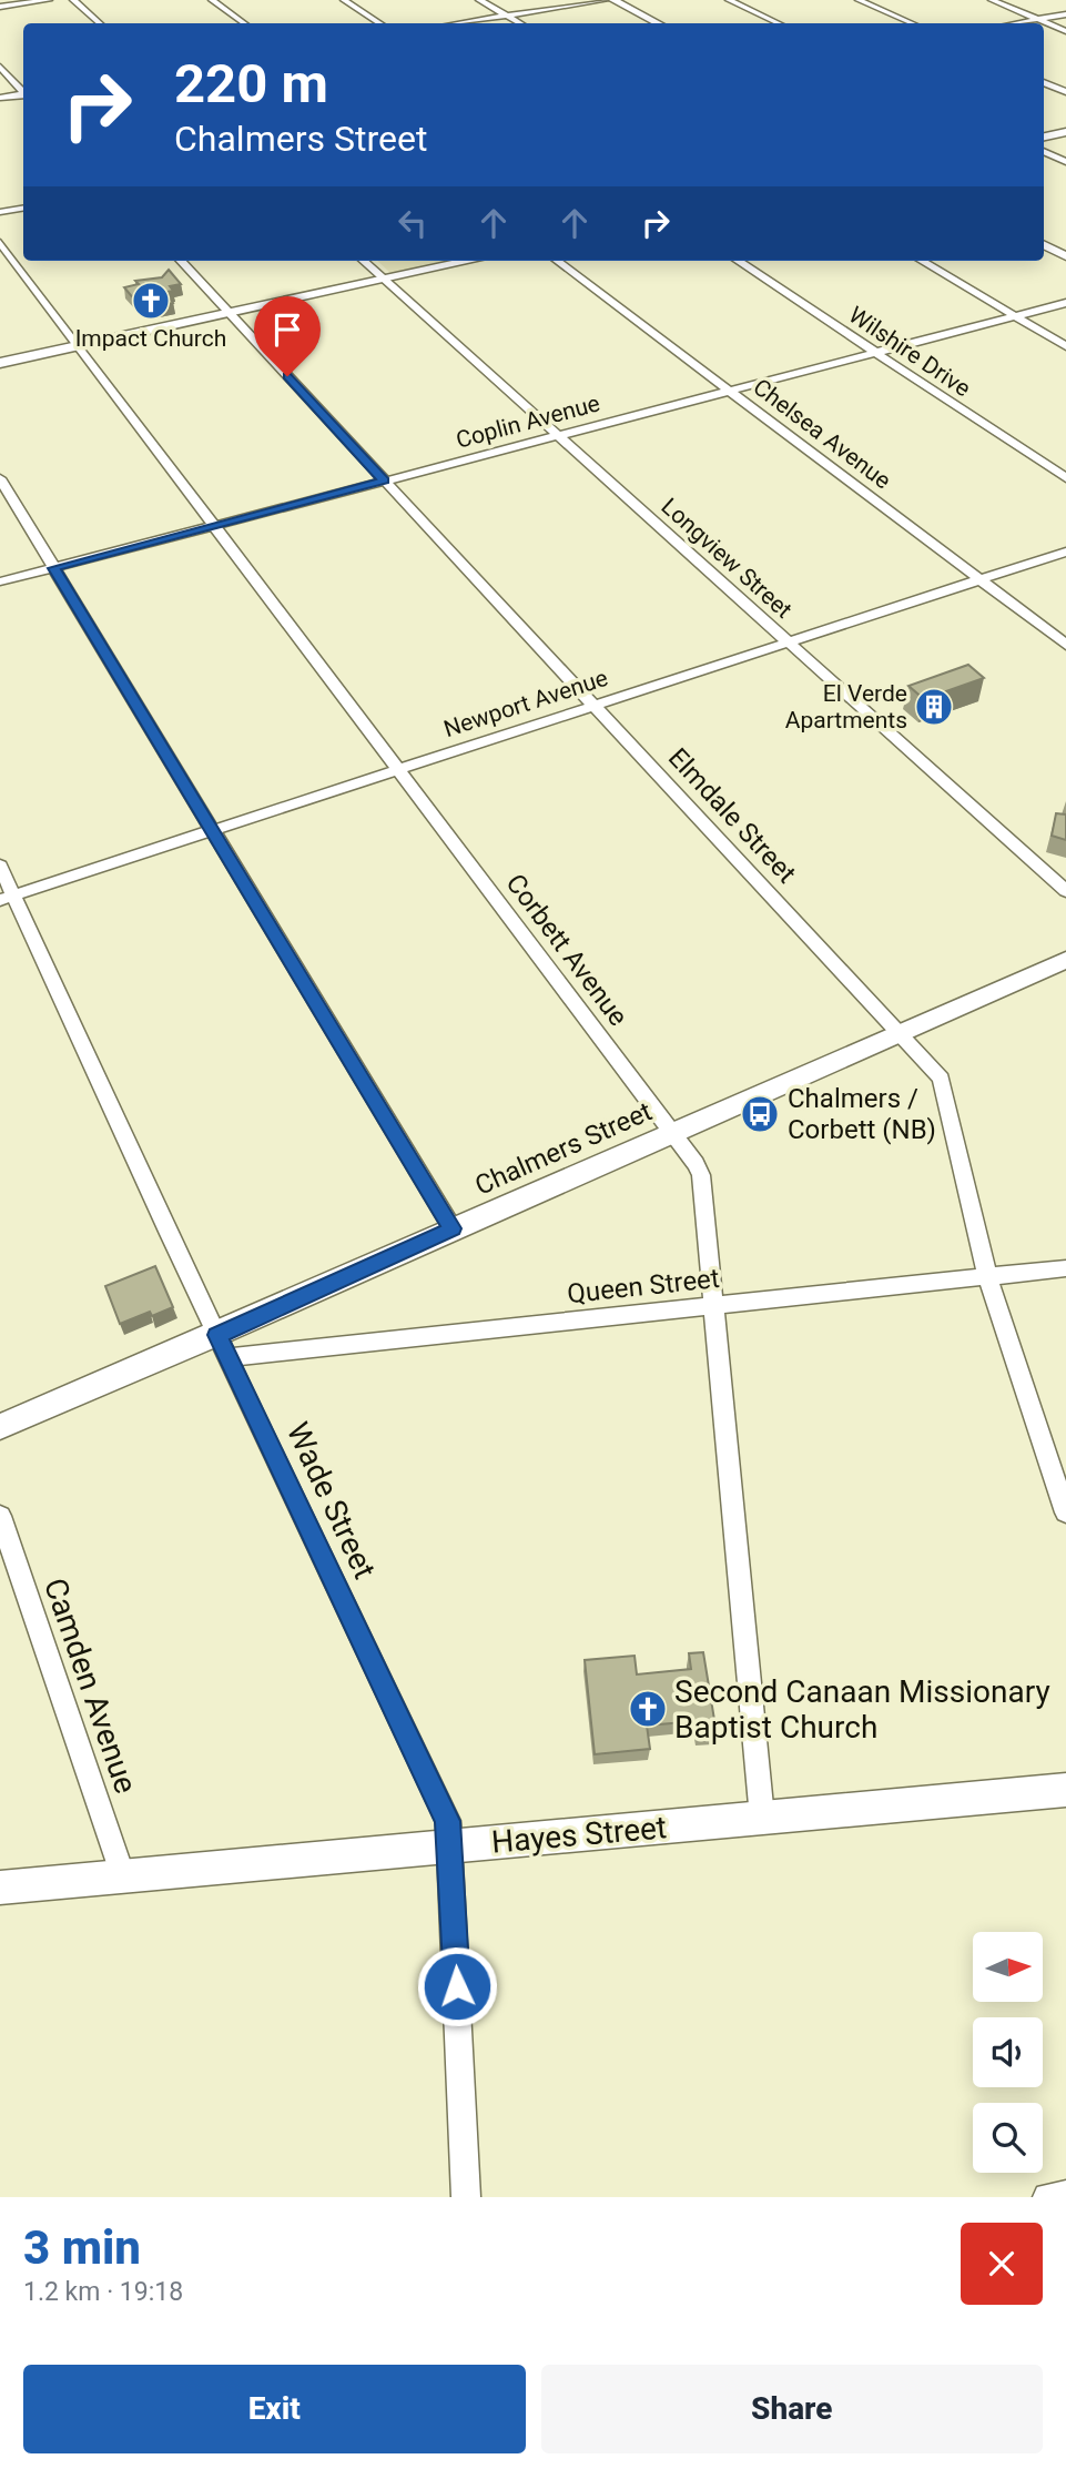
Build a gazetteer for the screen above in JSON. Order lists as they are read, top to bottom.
{
  "streets": {
    "street": [
      "Wilshire Drive",
      "Coplin Avenue",
      "Chelsea Avenue",
      "Longview Street",
      "Newport Avenue",
      "Elmdale Street",
      "Corbett Avenue",
      "Chalmers Street",
      "Queen Street",
      "Wade Street",
      "Camden Avenue",
      "Hayes Street"
    ]
  },
  "crossings": [
    ["Wilshire Drive", "Coplin Avenue"],
    ["Coplin Avenue", "Chelsea Avenue"],
    ["Coplin Avenue", "Longview Street"],
    ["Coplin Avenue", "Elmdale Street"],
    ["Coplin Avenue", "Corbett Avenue"],
    ["Chelsea Avenue", "Newport Avenue"],
    ["Longview Street", "Newport Avenue"],
    ["Newport Avenue", "Elmdale Street"],
    ["Newport Avenue", "Corbett Avenue"],
    ["Newport Avenue", "Wade Street"],
    ["Elmdale Street", "Chalmers Street"],
    ["Elmdale Street", "Queen Street"],
    ["Corbett Avenue", "Chalmers Street"],
    ["Corbett Avenue", "Queen Street"],
    ["Corbett Avenue", "Hayes Street"],
    ["Chalmers Street", "Queen Street"],
    ["Chalmers Street", "Wade Street"],
    ["Queen Street", "Wade Street"],
    ["Wade Street", "Hayes Street"],
    ["Camden Avenue", "Hayes Street"]
  ],
  "places": {
    "church": ["Impact Church", "Second Canaan Missionary Baptist Church"],
    "building": ["El Verde Apartments"],
    "bus stop": ["Chalmers / Corbett (NB)"]
  },
  "north": "right",
  "page": {
    "turn": ["220 m", "Chalmers Street"],
    "heading": ["3 min", "1.2 km · 19:18"],
    "buttons": ["Exit", "Share"]
  }
}
